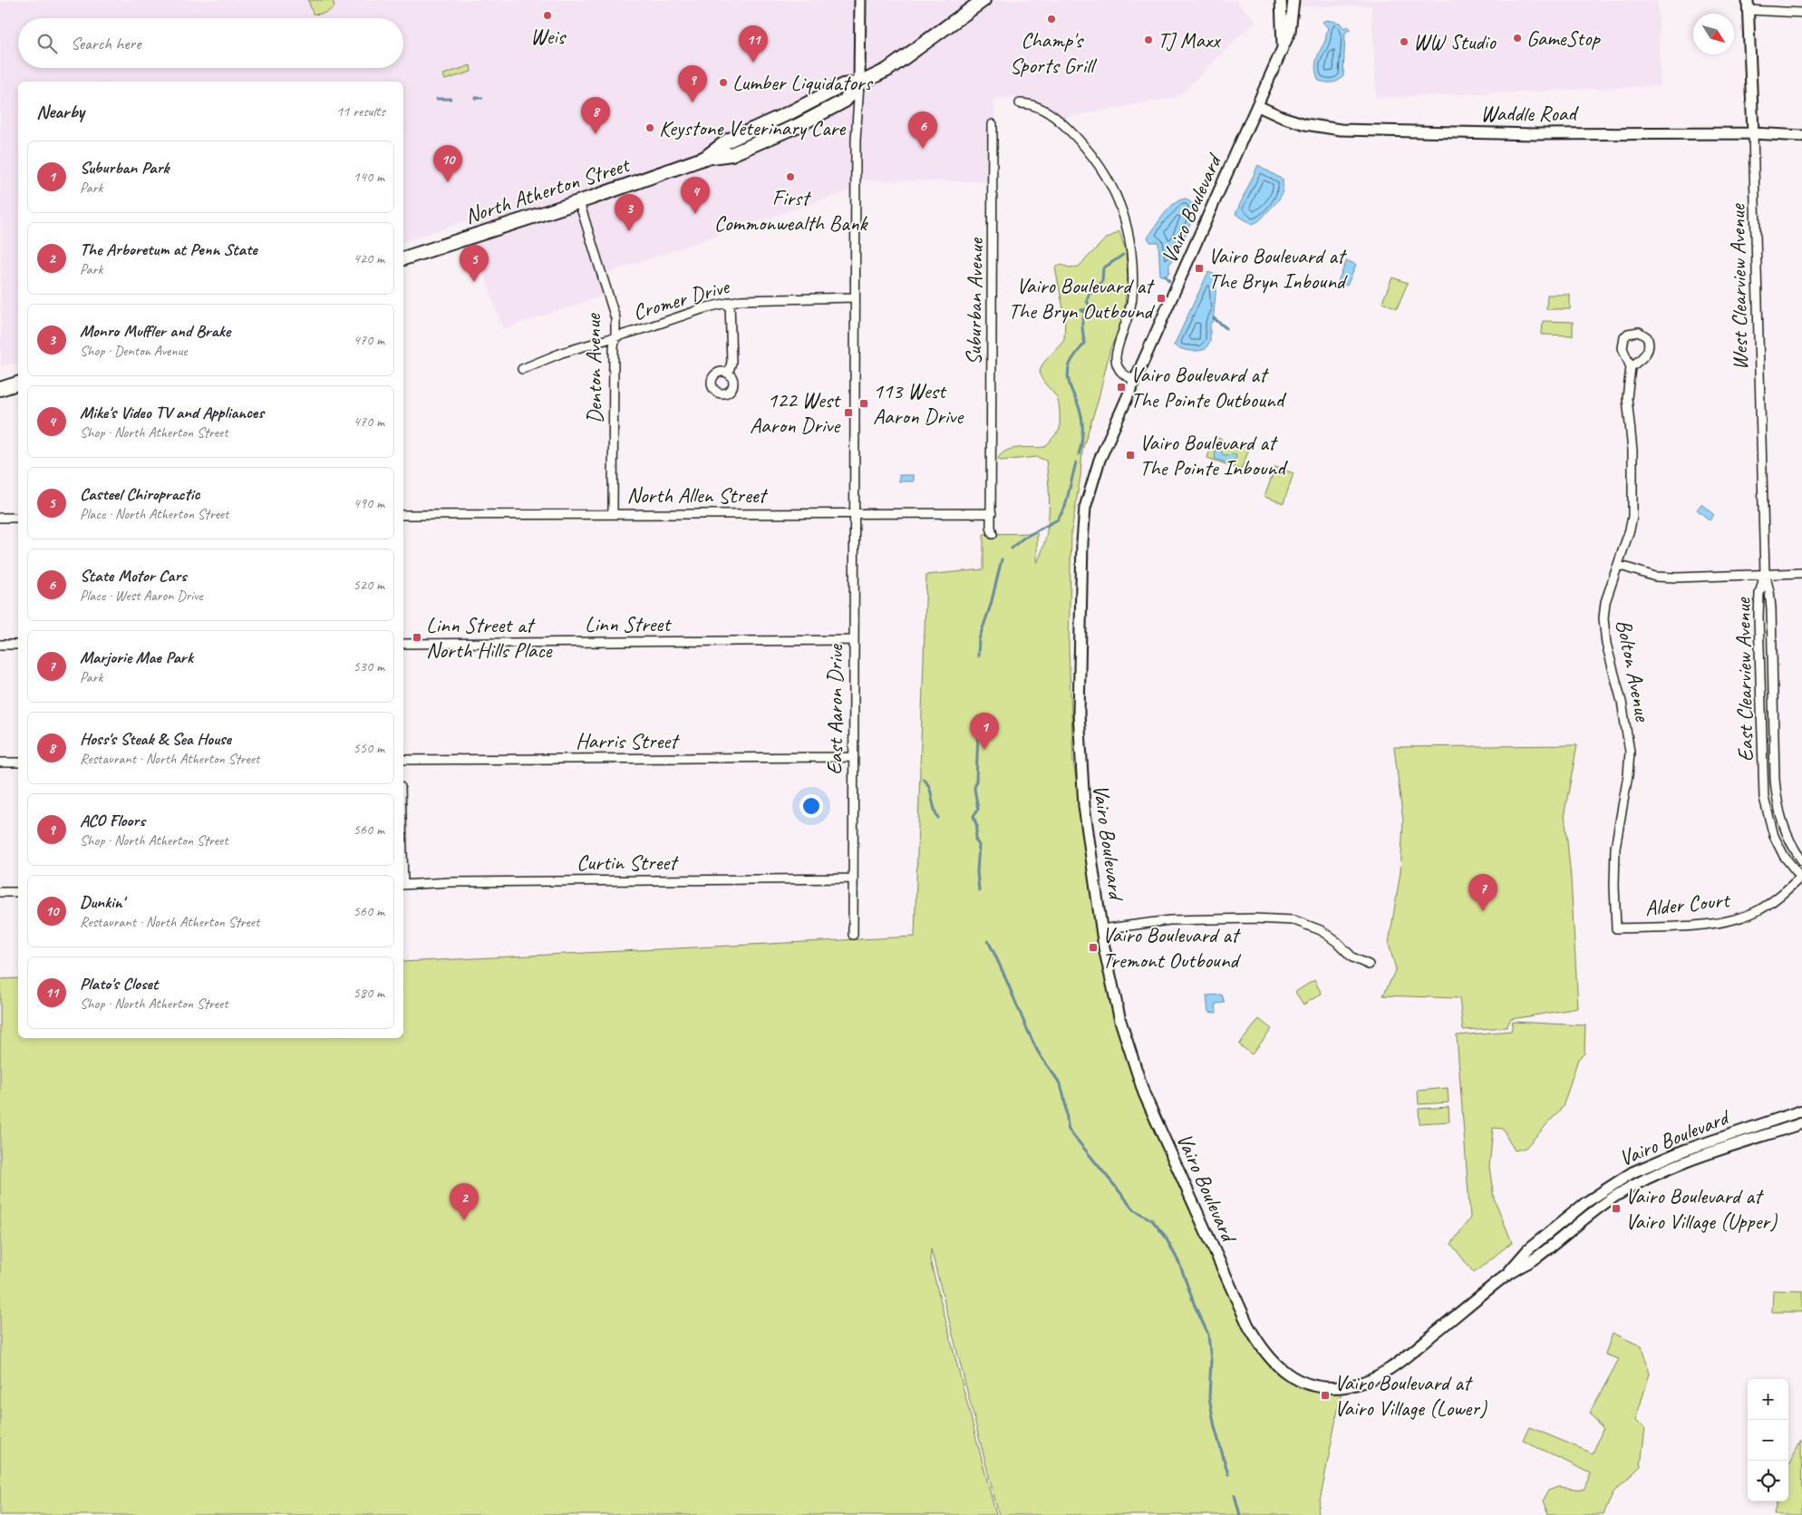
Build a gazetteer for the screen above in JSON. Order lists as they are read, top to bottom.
{
  "streets": {
    "main road": ["North Atherton Street"],
    "street": [
      "Waddle Road",
      "Vairo Boulevard",
      "West Clearview Avenue",
      "Cromer Drive",
      "Suburban Avenue",
      "Denton Avenue",
      "North Allen Street",
      "Linn Street",
      "Bolton Avenue",
      "East Clearview Avenue",
      "East Aaron Drive",
      "Harris Street",
      "Curtin Street",
      "Alder Court"
    ]
  },
  "crossings": [
    ["Waddle Road", "Vairo Boulevard"],
    ["Waddle Road", "West Clearview Avenue"],
    ["North Atherton Street", "Denton Avenue"],
    ["North Atherton Street", "East Aaron Drive"],
    ["West Clearview Avenue", "East Clearview Avenue"],
    ["Cromer Drive", "Denton Avenue"],
    ["Cromer Drive", "East Aaron Drive"],
    ["Suburban Avenue", "North Allen Street"],
    ["Denton Avenue", "North Allen Street"],
    ["North Allen Street", "East Aaron Drive"],
    ["Linn Street", "East Aaron Drive"],
    ["Bolton Avenue", "Alder Court"],
    ["East Clearview Avenue", "Alder Court"],
    ["East Aaron Drive", "Harris Street"],
    ["East Aaron Drive", "Curtin Street"]
  ],
  "places": {
    "other": [
      "Weis",
      "Champ's Sports Grill",
      "GameStop",
      "TJ Maxx",
      "WW Studio",
      "Lumber Liquidators",
      "Keystone Veterinary Care",
      "First Commonwealth Bank"
    ],
    "transit": [
      "Vairo Boulevard at The Bryn Inbound",
      "Vairo Boulevard at The Bryn Outbound",
      "Vairo Boulevard at The Pointe Outbound",
      "113 West Aaron Drive",
      "122 West Aaron Drive",
      "Vairo Boulevard at The Pointe Inbound",
      "Linn Street at North Hills Place",
      "Vairo Boulevard at Tremont Outbound",
      "Vairo Boulevard at Vairo Village (Upper)",
      "Vairo Boulevard at Vairo Village (Lower)"
    ]
  },
  "north": "bottom right",
  "page": {
    "search": "Search here",
    "pins": [
      "11",
      "9",
      "8",
      "6",
      "10",
      "4",
      "3",
      "5",
      "1",
      "7",
      "2"
    ],
    "heading": ["Nearby", "11 results"],
    "list": [
      {
        "mark": "1",
        "name": "Suburban Park",
        "note": "Park",
        "value": "140 m"
      },
      {
        "mark": "2",
        "name": "The Arboretum at Penn State",
        "note": "Park",
        "value": "420 m"
      },
      {
        "mark": "3",
        "name": "Monro Muffler and Brake",
        "note": "Shop · Denton Avenue",
        "value": "470 m"
      },
      {
        "mark": "4",
        "name": "Mike's Video TV and Appliances",
        "note": "Shop · North Atherton Street",
        "value": "470 m"
      },
      {
        "mark": "5",
        "name": "Casteel Chiropractic",
        "note": "Place · North Atherton Street",
        "value": "490 m"
      },
      {
        "mark": "6",
        "name": "State Motor Cars",
        "note": "Place · West Aaron Drive",
        "value": "520 m"
      },
      {
        "mark": "7",
        "name": "Marjorie Mae Park",
        "note": "Park",
        "value": "530 m"
      },
      {
        "mark": "8",
        "name": "Hoss's Steak & Sea House",
        "note": "Restaurant · North Atherton Street",
        "value": "550 m"
      },
      {
        "mark": "9",
        "name": "ACO Floors",
        "note": "Shop · North Atherton Street",
        "value": "560 m"
      },
      {
        "mark": "10",
        "name": "Dunkin'",
        "note": "Restaurant · North Atherton Street",
        "value": "560 m"
      },
      {
        "mark": "11",
        "name": "Plato's Closet",
        "note": "Shop · North Atherton Street",
        "value": "580 m"
      }
    ],
    "map_buttons": ["+", "−"]
  }
}
